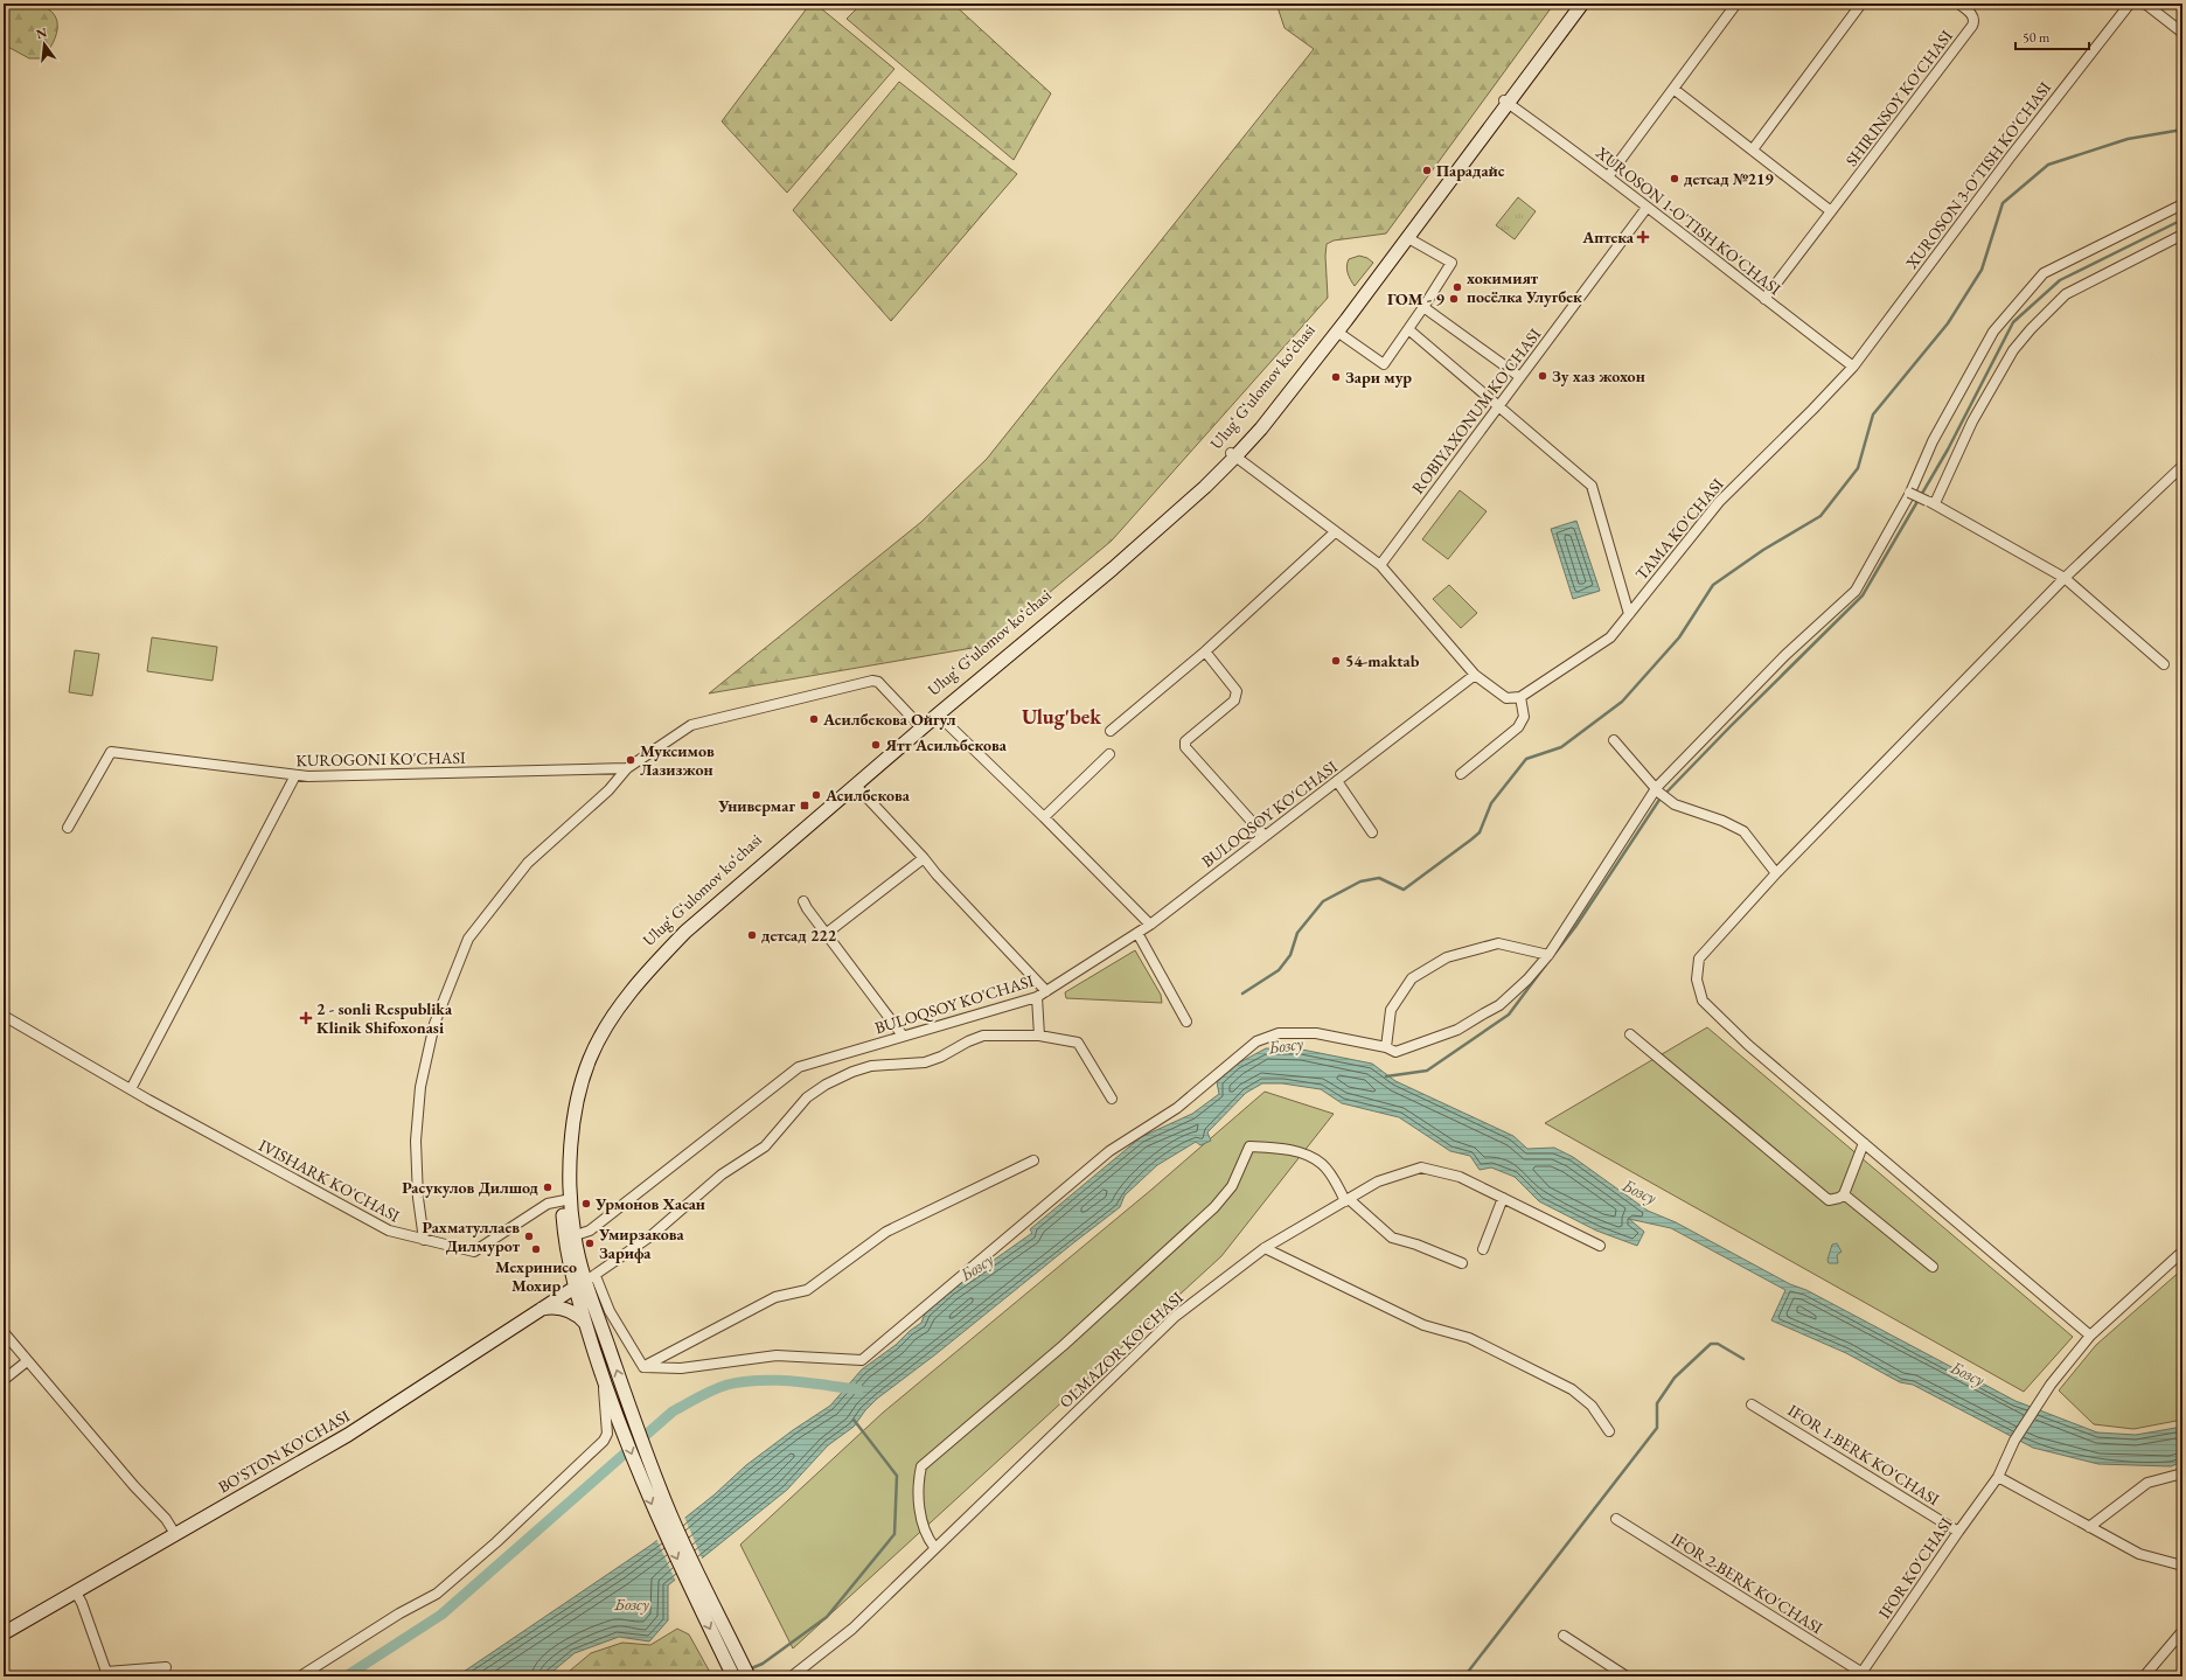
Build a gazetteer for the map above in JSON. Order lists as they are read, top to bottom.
{
  "streets": {
    "main road": ["Ulugʻ Gʻulomov koʻchasi", "BO'STON KO'CHASI"],
    "street": [
      "SHIRINSOY KO'CHASI",
      "XUROSON 3-O'TISH KO'CHASI",
      "ХUROSON 1-O'TISH KO'CHASI",
      "ROBIYAXONUM KO'CHASI",
      "TAMA KO'CHASI",
      "KUROGONI KO'CHASI",
      "BULOQSOY KO'CHASI",
      "IVISHARK KO'CHASI",
      "OLMAZOR KO'CHASI",
      "IFOR 1-BERK KO'CHASI",
      "IFOR KO'CHASI",
      "IFOR 2-BERK KO'CHASI"
    ]
  },
  "crossings": [
    ["SHIRINSOY KO'CHASI", "ХUROSON 1-O'TISH KO'CHASI"],
    ["XUROSON 3-O'TISH KO'CHASI", "ХUROSON 1-O'TISH KO'CHASI"],
    ["XUROSON 3-O'TISH KO'CHASI", "TAMA KO'CHASI"],
    ["ХUROSON 1-O'TISH KO'CHASI", "Ulugʻ Gʻulomov koʻchasi"],
    ["ХUROSON 1-O'TISH KO'CHASI", "ROBIYAXONUM KO'CHASI"],
    ["ХUROSON 1-O'TISH KO'CHASI", "TAMA KO'CHASI"],
    ["Ulugʻ Gʻulomov koʻchasi", "BULOQSOY KO'CHASI"],
    ["Ulugʻ Gʻulomov koʻchasi", "IVISHARK KO'CHASI"],
    ["Ulugʻ Gʻulomov koʻchasi", "BO'STON KO'CHASI"],
    ["IFOR 1-BERK KO'CHASI", "IFOR KO'CHASI"],
    ["IFOR KO'CHASI", "IFOR 2-BERK KO'CHASI"]
  ],
  "districts": ["Ulug'bek"],
  "water": ["Бозсу"],
  "places": {
    "other": [
      "Парадайс",
      "детсад №219",
      "хокимият посёлка Улугбек",
      "ГОМ - 9",
      "Зу хаз жохон",
      "Зари мур",
      "54-maktab",
      "Асилбекова Ойгул",
      "Ятт Асильбекова",
      "Муксимов Лазизжон",
      "Асилбекова",
      "детсад 222",
      "Расукулов Дилшод",
      "Урмонов Хасан",
      "Рахматуллаев Дилмурот",
      "Умирзакова Зарифа",
      "Мехринисо Мохир"
    ],
    "health": ["Аптека", "2 - sonli Respublika Klinik Shifoxonasi"],
    "transit": ["Универмаг"]
  },
  "scale_bar": "50 m",
  "north": "top"
}
